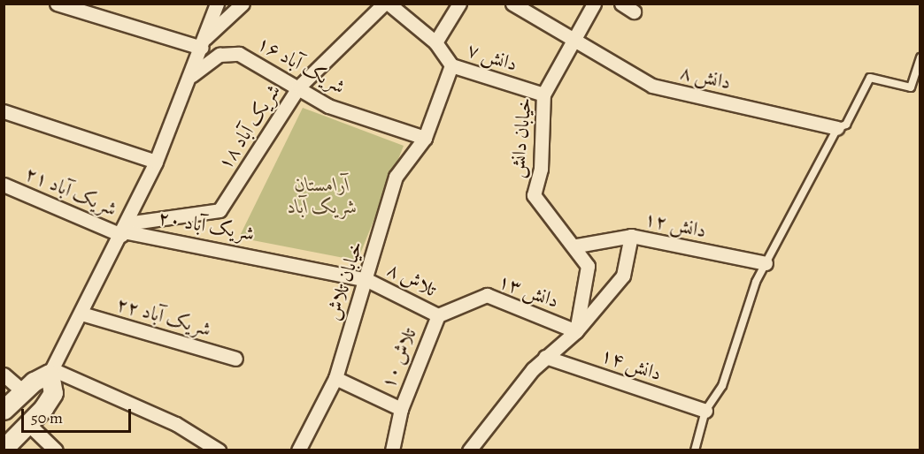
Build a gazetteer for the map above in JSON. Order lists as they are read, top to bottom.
{
  "streets": {
    "street": [
      "دانش ۷",
      "شریک آباد ۱۶",
      "دانش ۸",
      "شریک آباد ۱۸",
      "خیابان دانش",
      "شریک آباد ۲۱",
      "دانش ۱۲",
      "شریک آباد ۲۰",
      "تلاش ۸",
      "خیابان تلاش",
      "دانش ۱۳",
      "شریک آباد ۲۲",
      "تلاش ۱۰",
      "دانش ۱۴"
    ]
  },
  "crossings": [
    ["دانش ۷", "خیابان دانش"],
    ["دانش ۷", "خیابان تلاش"],
    ["شریک آباد ۱۶", "شریک آباد ۱۸"],
    ["شریک آباد ۱۶", "خیابان تلاش"],
    ["دانش ۸", "خیابان دانش"],
    ["شریک آباد ۱۸", "شریک آباد ۲۱"],
    ["شریک آباد ۱۸", "شریک آباد ۲۰"],
    ["خیابان دانش", "دانش ۱۲"],
    ["خیابان دانش", "دانش ۱۳"],
    ["شریک آباد ۲۱", "شریک آباد ۲۰"],
    ["شریک آباد ۲۰", "تلاش ۸"],
    ["شریک آباد ۲۰", "خیابان تلاش"],
    ["تلاش ۸", "خیابان تلاش"],
    ["تلاش ۸", "دانش ۱۳"],
    ["تلاش ۸", "تلاش ۱۰"],
    ["خیابان تلاش", "تلاش ۱۰"],
    ["دانش ۱۳", "تلاش ۱۰"]
  ],
  "parks": ["آرامستان شریک آباد"],
  "scale_bar": "50 m"
}
